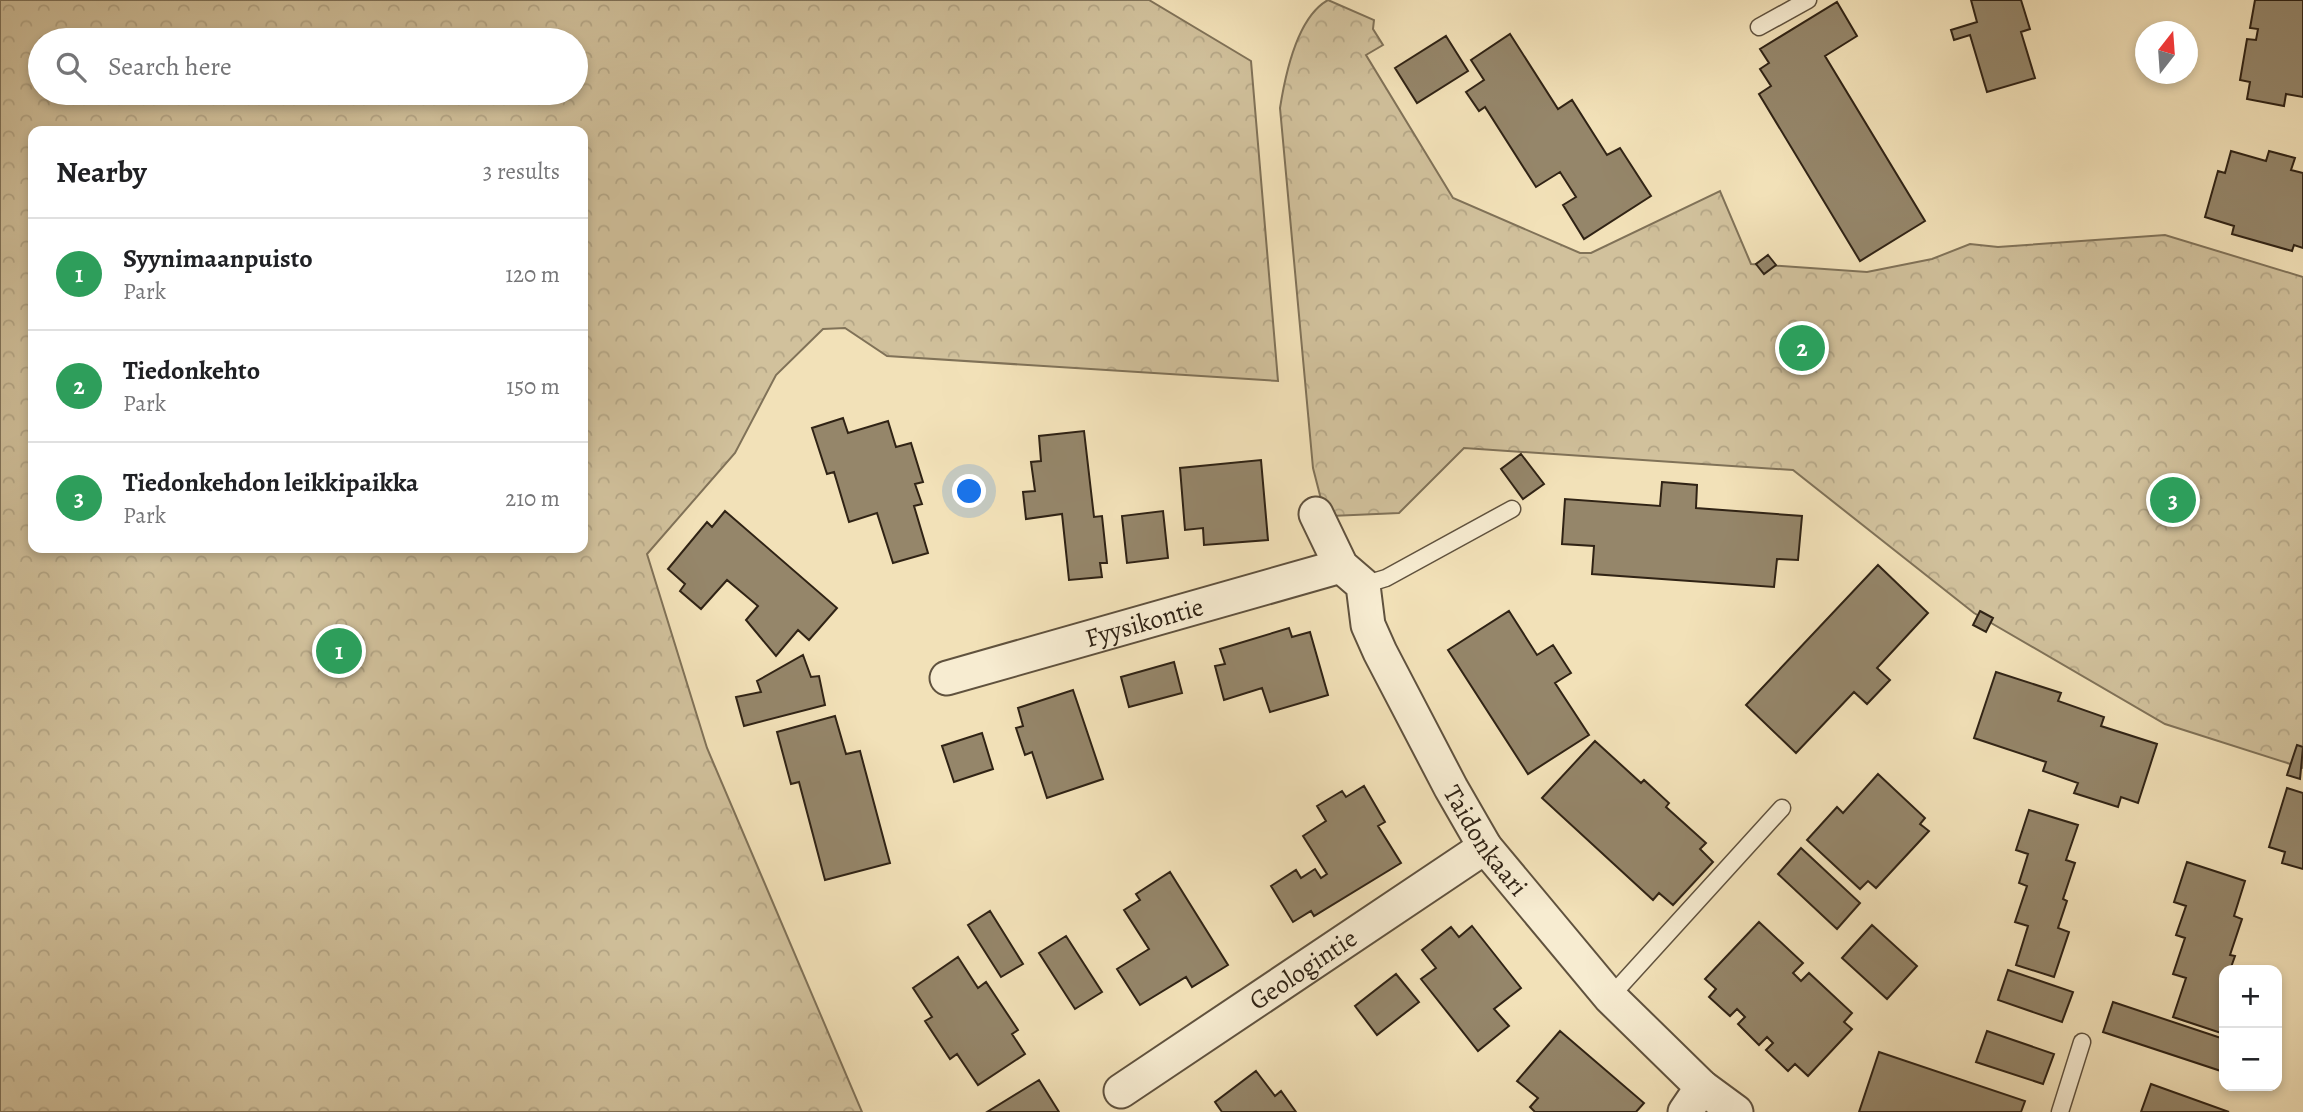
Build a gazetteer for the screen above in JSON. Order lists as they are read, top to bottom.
{
  "streets": {
    "street": ["Fyysikontie", "Taidonkaari", "Geologintie"]
  },
  "crossings": [
    ["Fyysikontie", "Taidonkaari"],
    ["Taidonkaari", "Geologintie"]
  ],
  "north": "top",
  "page": {
    "search": "Search here",
    "heading": ["Nearby", "3 results"],
    "list": [
      {
        "mark": "1",
        "name": "Syynimaanpuisto",
        "note": "Park",
        "value": "120 m"
      },
      {
        "mark": "2",
        "name": "Tiedonkehto",
        "note": "Park",
        "value": "150 m"
      },
      {
        "mark": "3",
        "name": "Tiedonkehdon leikkipaikka",
        "note": "Park",
        "value": "210 m"
      }
    ],
    "pins": ["2", "3", "1"],
    "map_buttons": ["+", "−"]
  }
}
